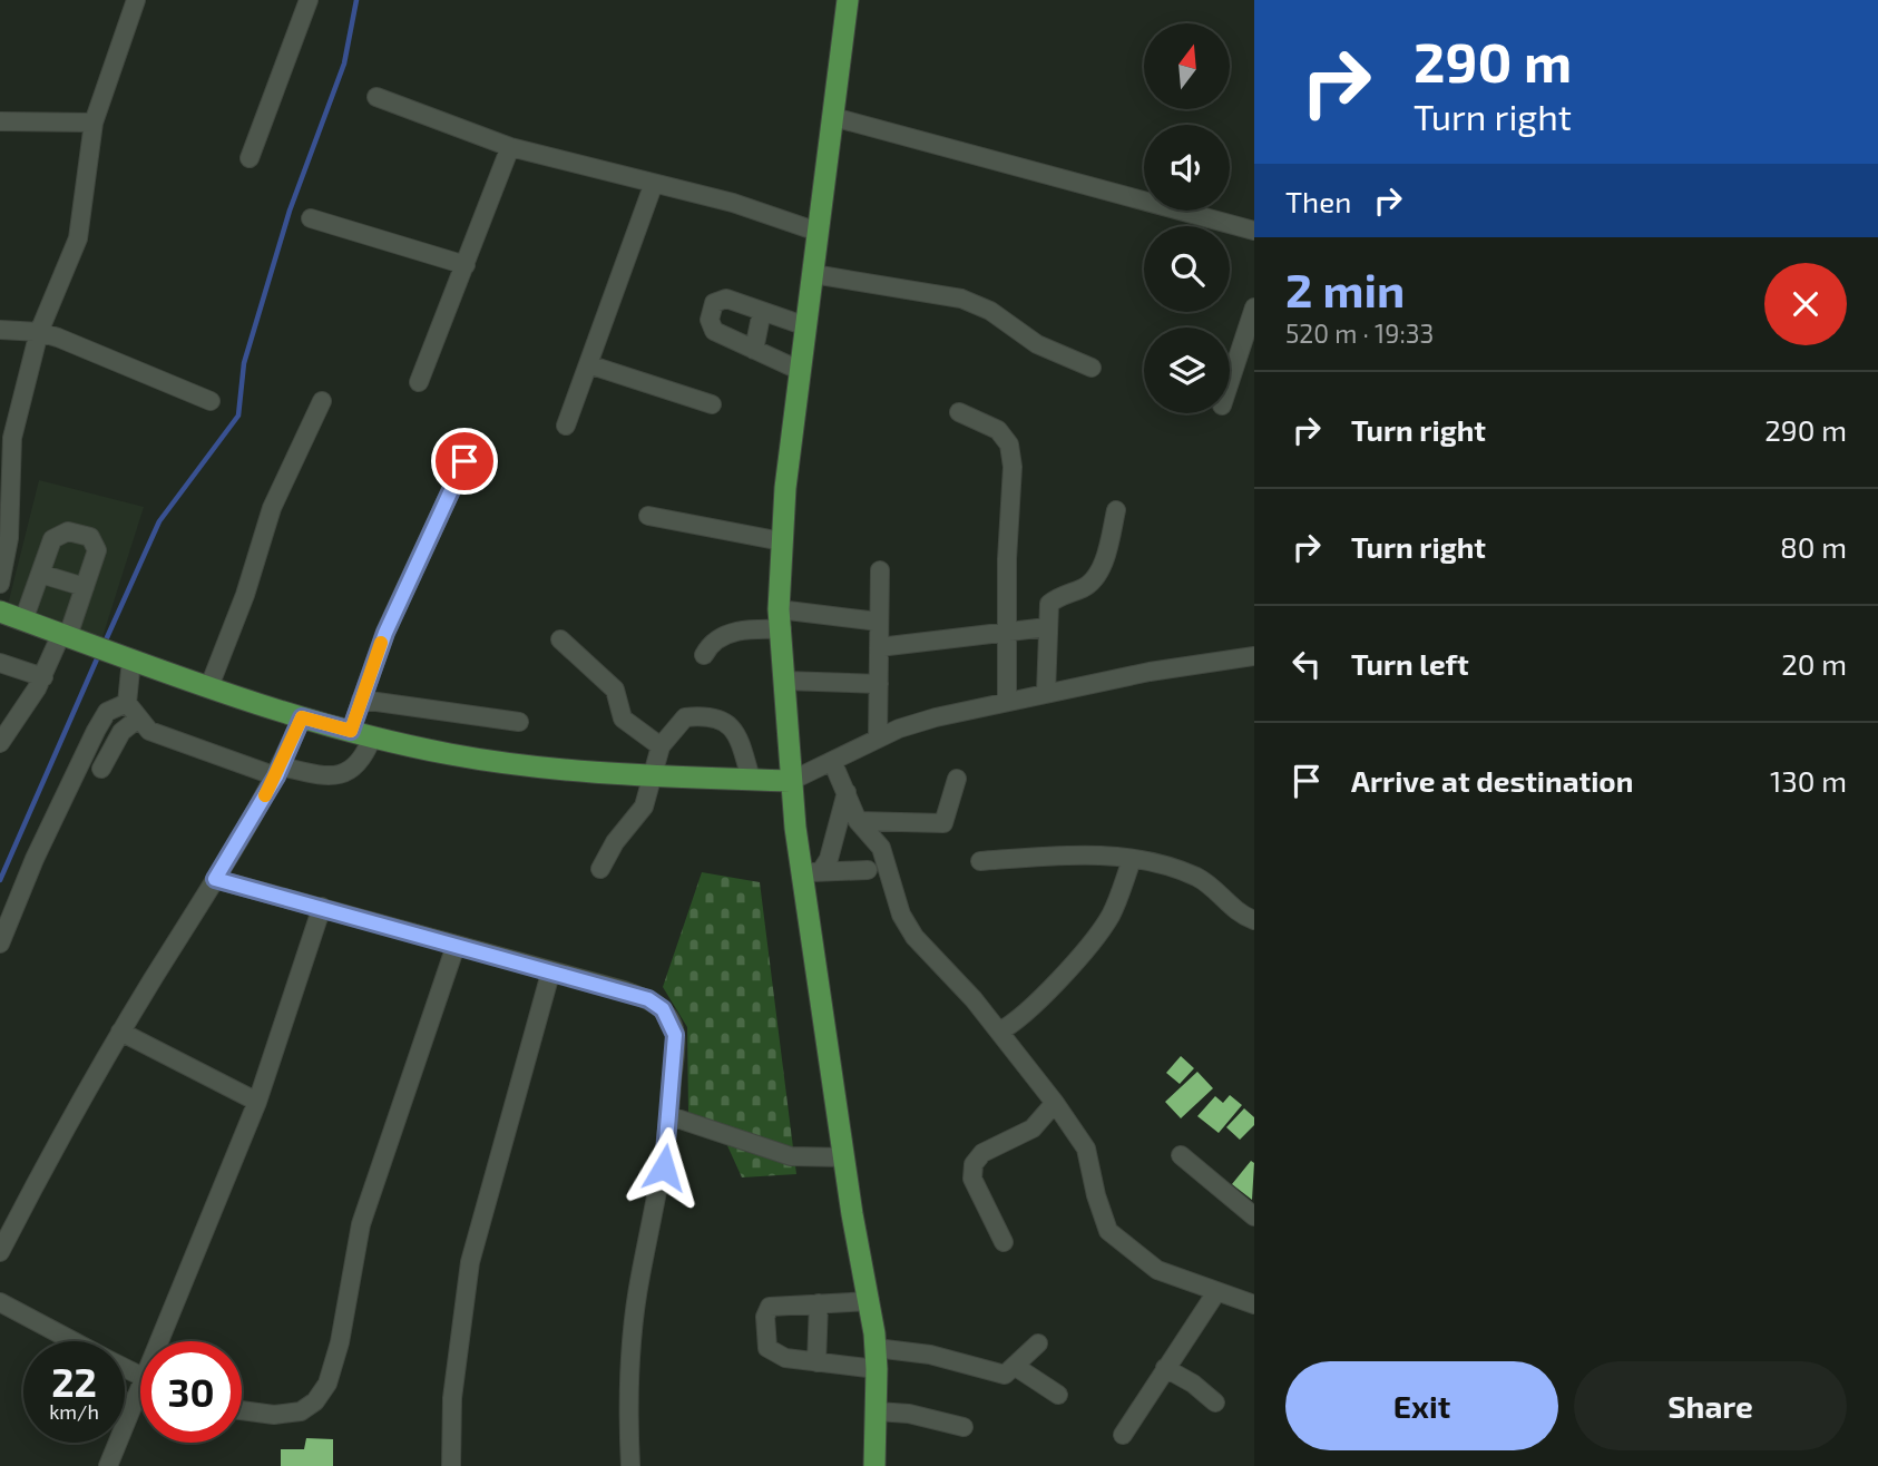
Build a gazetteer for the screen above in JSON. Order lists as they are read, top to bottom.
{
  "north": "top",
  "page": {
    "turn": ["290 m", "Turn right"],
    "then": "Then",
    "heading": ["2 min", "520 m · 19:33"],
    "list": [
      {
        "name": "Turn right",
        "value": "290 m"
      },
      {
        "name": "Turn right",
        "value": "80 m"
      },
      {
        "name": "Turn left",
        "value": "20 m"
      },
      {
        "name": "Arrive at destination",
        "value": "130 m"
      }
    ],
    "speed": "22 km/h",
    "limit": "30",
    "buttons": ["Exit", "Share"]
  }
}
